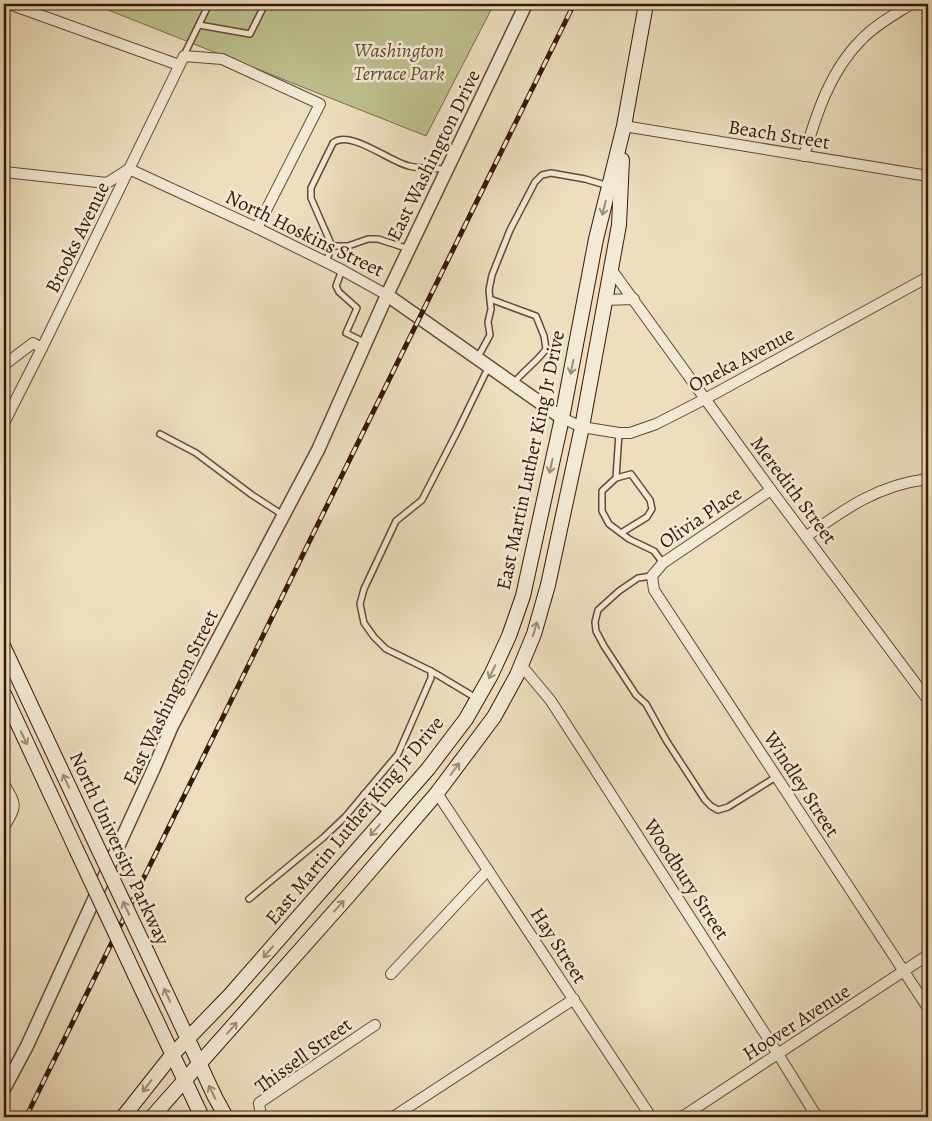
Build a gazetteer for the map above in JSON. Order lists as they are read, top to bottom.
{
  "streets": {
    "main road": ["East Martin Luther King Jr Drive", "North University Parkway"],
    "street": [
      "Beach Street",
      "East Washington Drive",
      "North Hoskins Street",
      "Brooks Avenue",
      "Oneka Avenue",
      "Meredith Street",
      "Olivia Place",
      "East Washington Street",
      "Windley Street",
      "Woodbury Street",
      "Hay Street",
      "Hoover Avenue",
      "Thissell Street"
    ]
  },
  "crossings": [
    ["Beach Street", "East Martin Luther King Jr Drive"],
    ["East Washington Drive", "North Hoskins Street"],
    ["East Washington Drive", "East Washington Street"],
    ["North Hoskins Street", "Brooks Avenue"],
    ["North Hoskins Street", "Oneka Avenue"],
    ["North Hoskins Street", "East Martin Luther King Jr Drive"],
    ["Oneka Avenue", "East Martin Luther King Jr Drive"],
    ["Oneka Avenue", "Meredith Street"],
    ["East Martin Luther King Jr Drive", "Meredith Street"],
    ["East Martin Luther King Jr Drive", "North University Parkway"],
    ["East Martin Luther King Jr Drive", "Woodbury Street"],
    ["East Martin Luther King Jr Drive", "Hay Street"],
    ["Meredith Street", "Olivia Place"],
    ["Olivia Place", "Windley Street"],
    ["Windley Street", "Hoover Avenue"],
    ["Woodbury Street", "Hoover Avenue"]
  ],
  "parks": ["Washington Terrace Park"]
}
